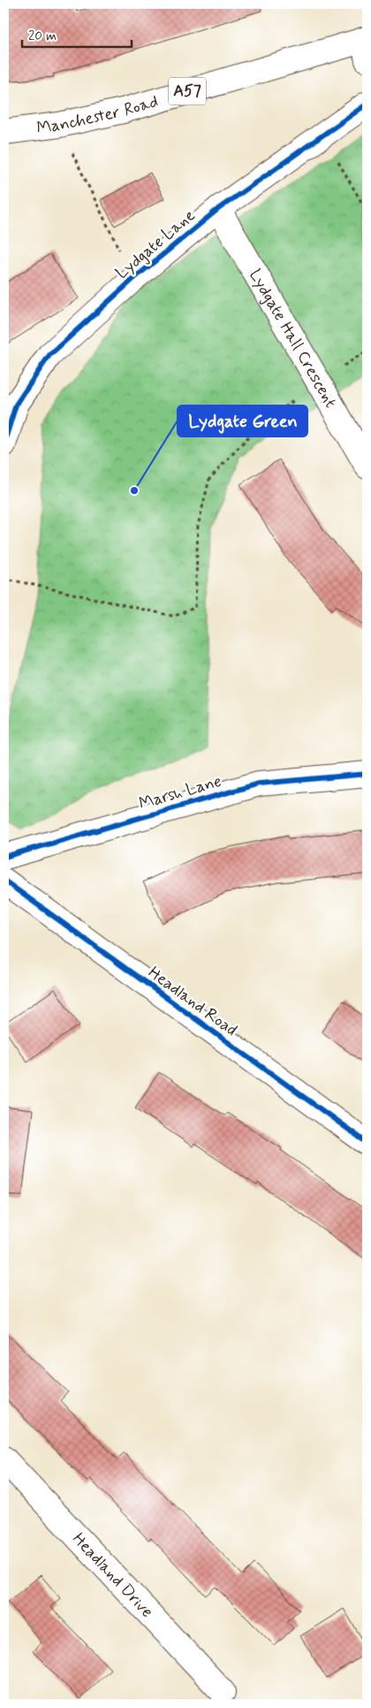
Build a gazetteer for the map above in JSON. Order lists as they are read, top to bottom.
{
  "streets": {
    "street": [
      "A57",
      "Manchester Road",
      "Lydgate Lane",
      "Lydgate Hall Crescent",
      "Marsh Lane",
      "Headland Road",
      "Headland Drive"
    ]
  },
  "crossings": [
    ["Lydgate Lane", "Lydgate Hall Crescent"]
  ],
  "places": ["Lydgate Green"],
  "scale_bar": "20 m"
}
